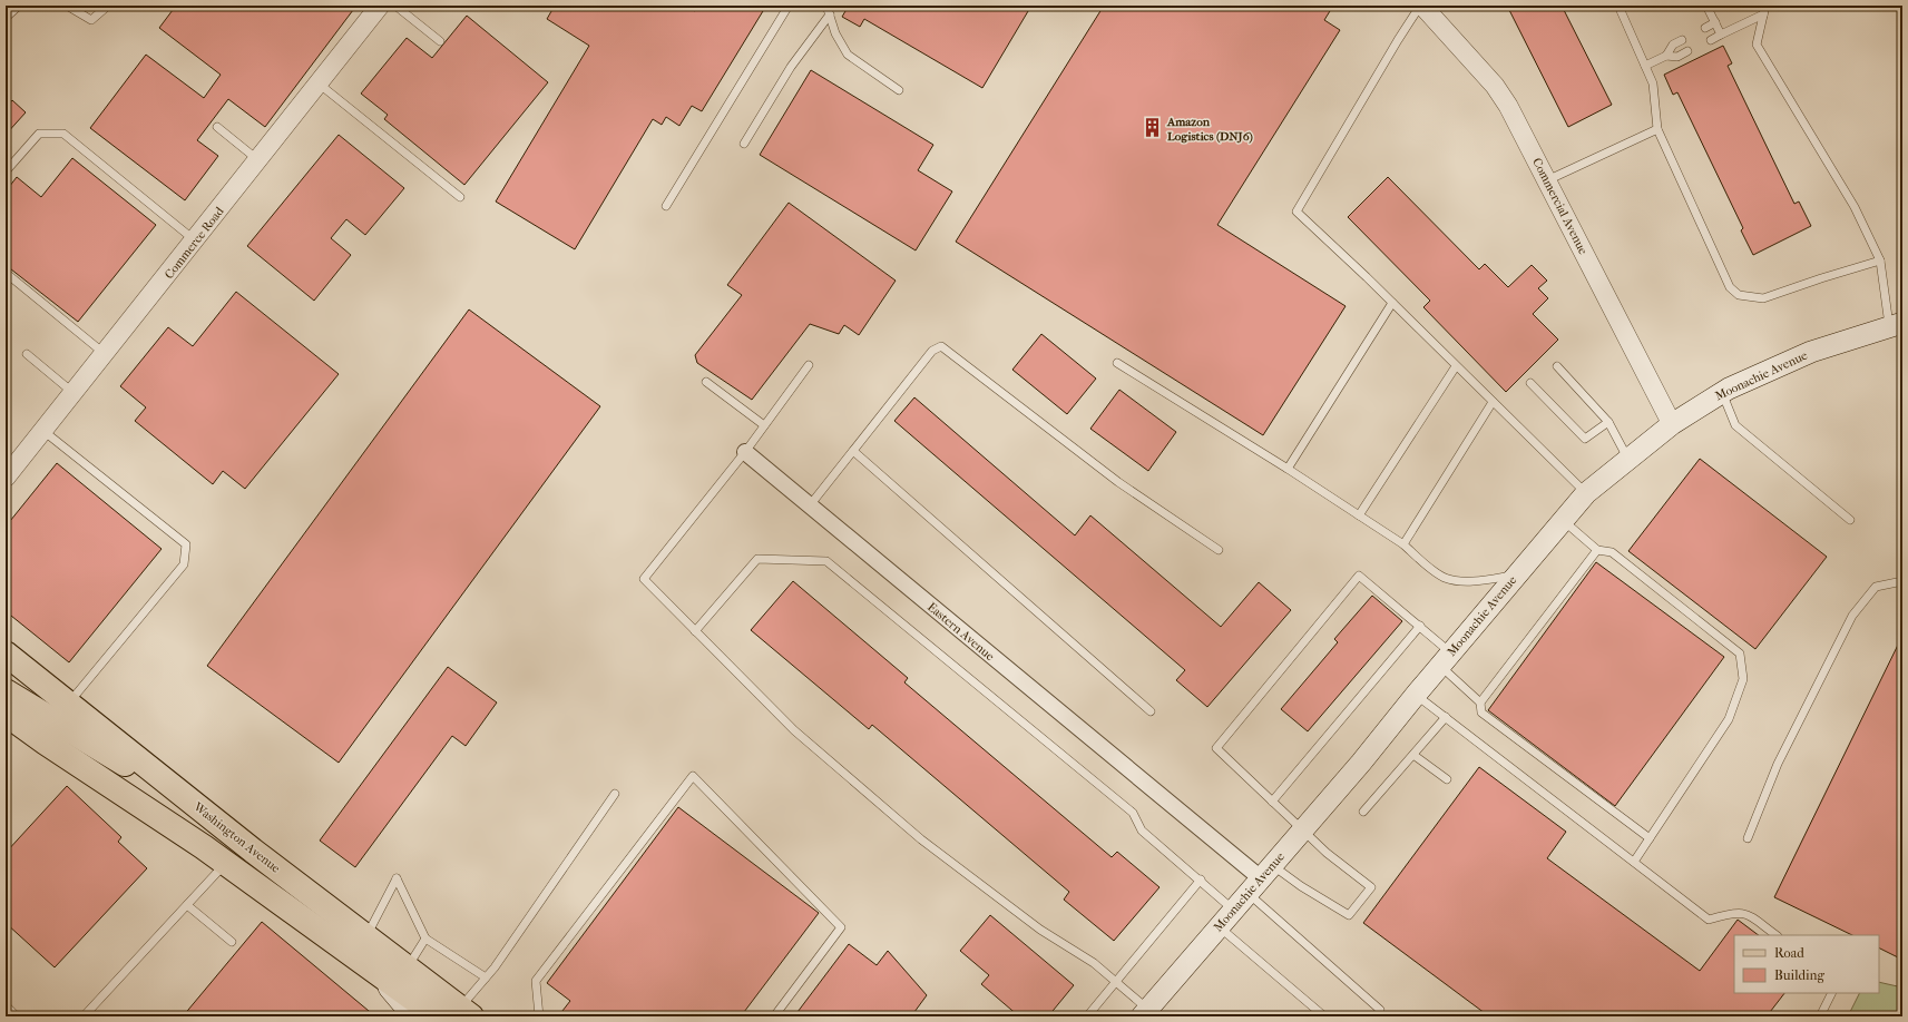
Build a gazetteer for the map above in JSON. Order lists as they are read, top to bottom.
{
  "streets": {
    "main road": ["Moonachie Avenue", "Washington Avenue"],
    "street": ["Commercial Avenue", "Commerce Road", "Eastern Avenue"]
  },
  "crossings": [
    ["Commercial Avenue", "Moonachie Avenue"],
    ["Moonachie Avenue", "Eastern Avenue"]
  ],
  "places": {
    "building": ["Amazon Logistics (DNJ6)"]
  },
  "legend": ["Road", "Building"]
}
